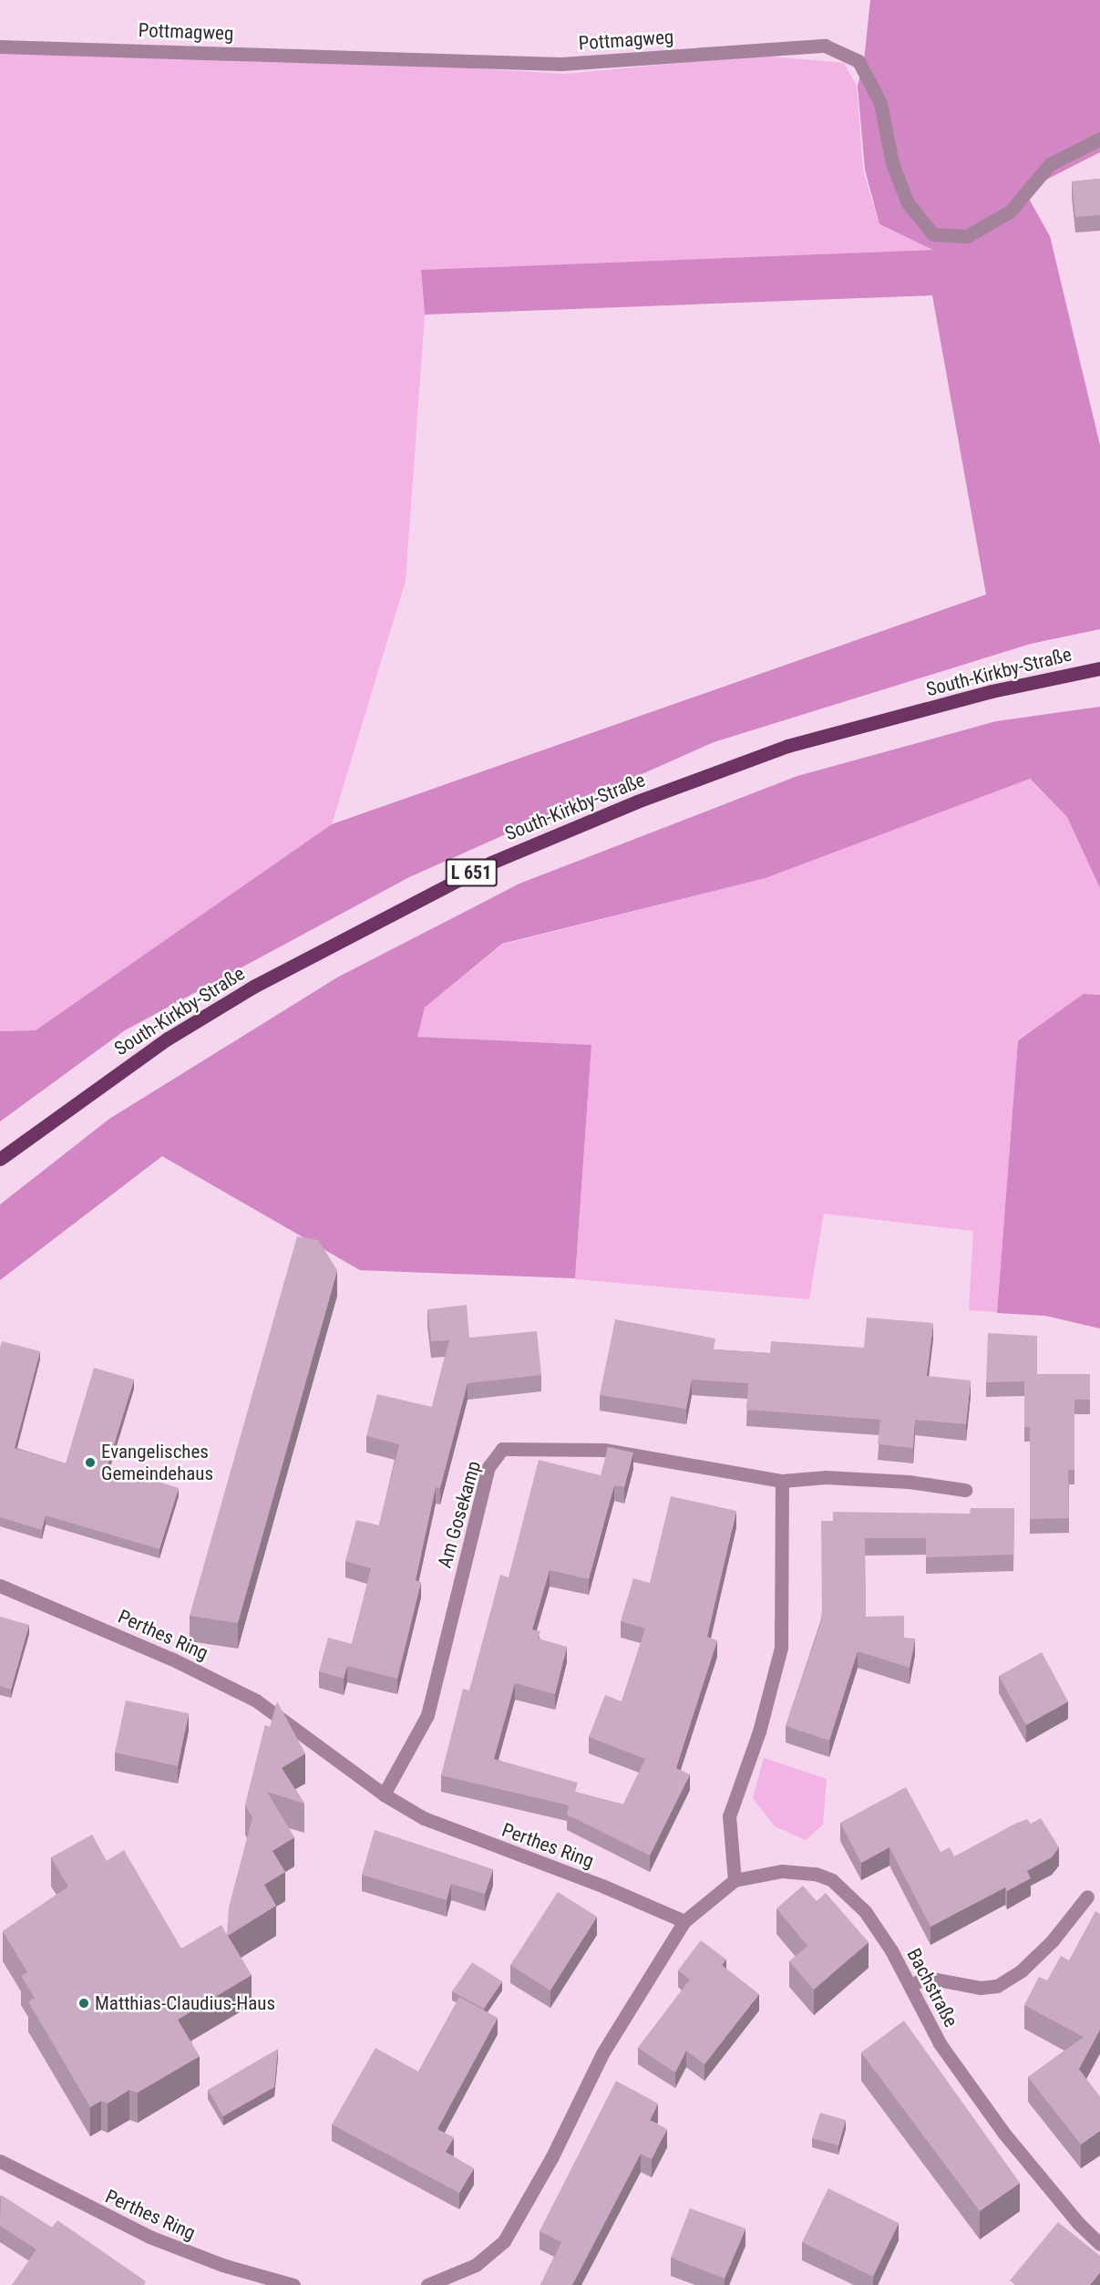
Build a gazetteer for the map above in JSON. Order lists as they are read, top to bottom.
{
  "streets": {
    "main road": ["South-Kirkby-Straße", "L 651"],
    "street": [
      "Pottmagweg",
      "Am Gosekamp",
      "Perthes Ring",
      "Bachstraße"
    ]
  },
  "crossings": [
    ["Am Gosekamp", "Perthes Ring"],
    ["Perthes Ring", "Bachstraße"]
  ],
  "places": ["Evangelisches Gemeindehaus", "Matthias-Claudius-Haus"]
}
